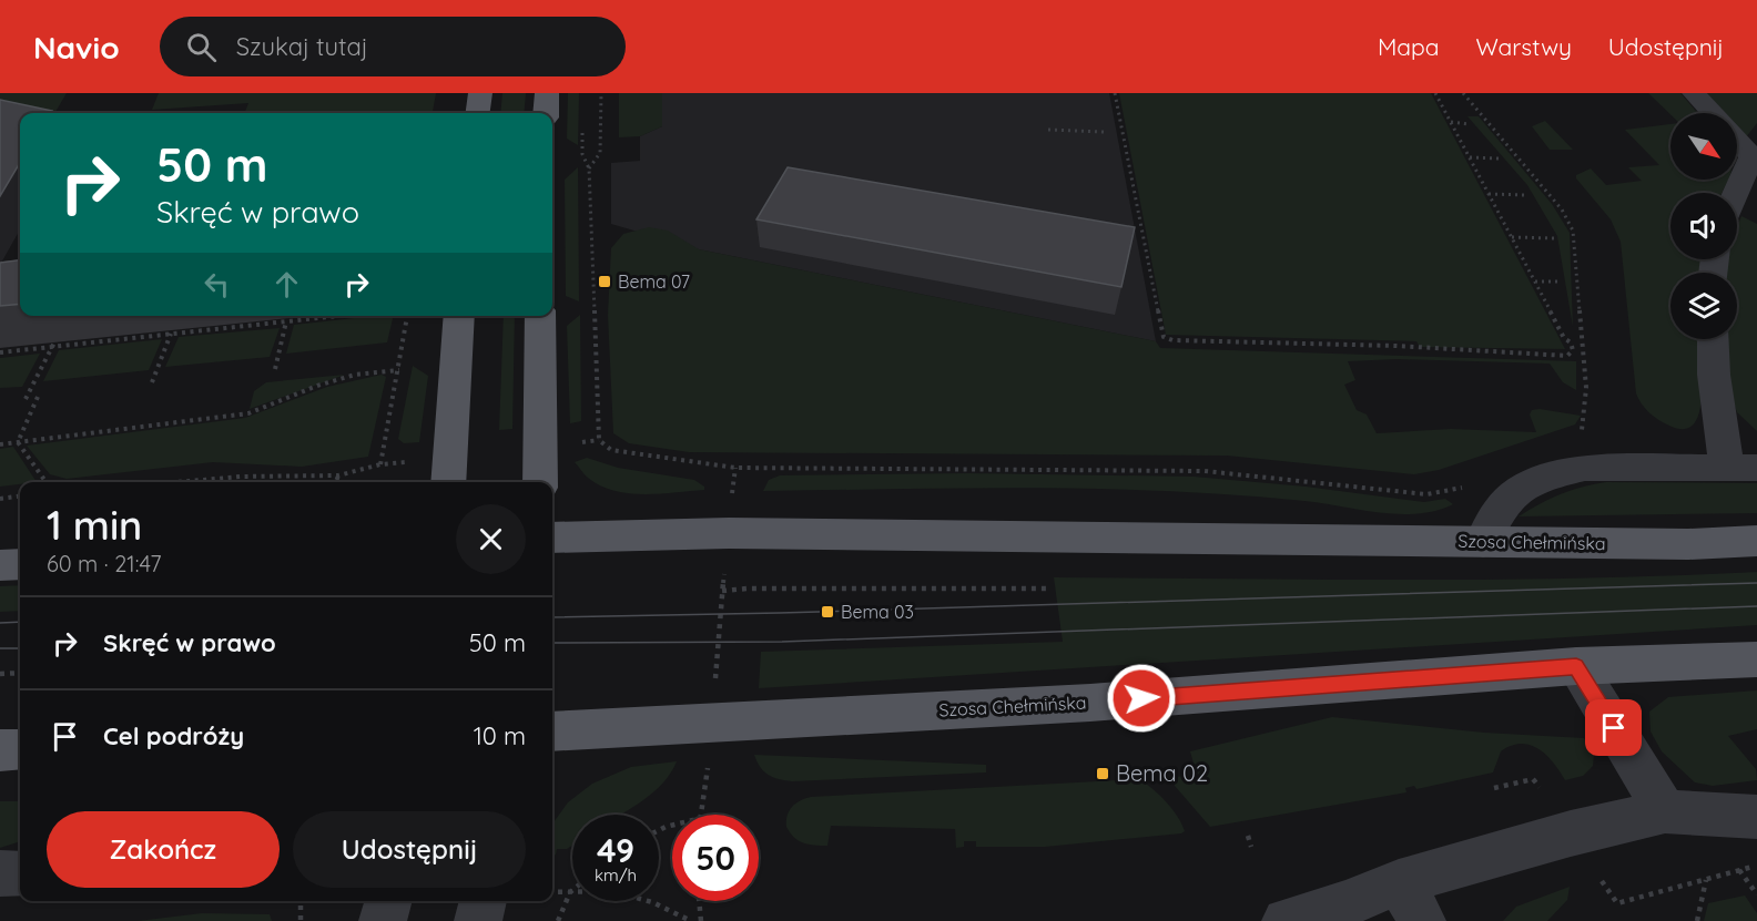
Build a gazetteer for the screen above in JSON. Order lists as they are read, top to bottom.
{
  "streets": {
    "main road": ["Szosa Chełmińska"]
  },
  "places": {
    "transit": ["Bema 07", "Bema 03", "Bema 02"]
  },
  "north": "bottom right",
  "page": {
    "header": "Navio",
    "search": "Szukaj tutaj",
    "nav": ["Mapa", "Warstwy", "Udostępnij"],
    "turn": ["50 m", "Skręć w prawo"],
    "heading": ["1 min", "60 m · 21:47"],
    "list": [
      {
        "name": "Skręć w prawo",
        "value": "50 m"
      },
      {
        "name": "Cel podróży",
        "value": "10 m"
      }
    ],
    "buttons": ["Zakończ", "Udostępnij"],
    "speed": "49 km/h",
    "limit": "50"
  }
}
